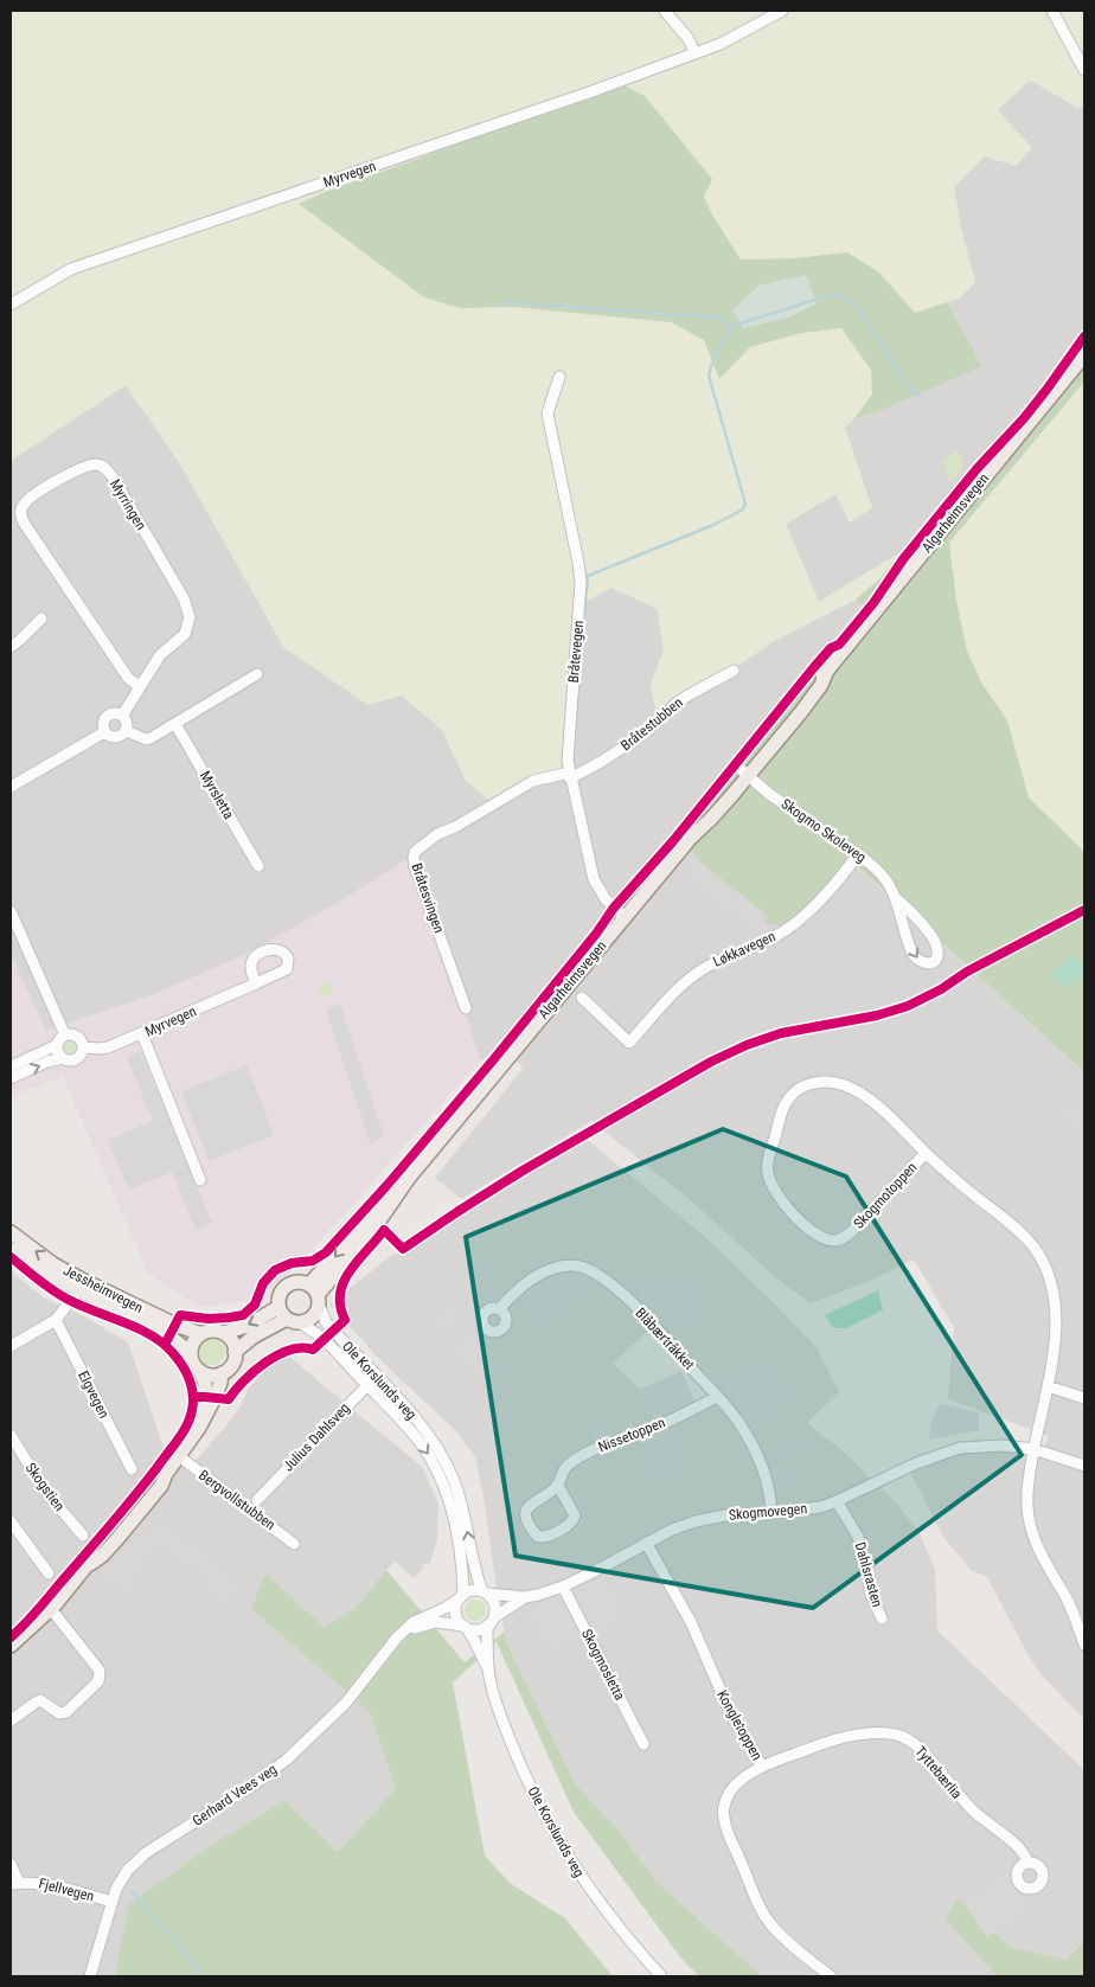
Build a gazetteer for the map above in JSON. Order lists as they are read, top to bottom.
{
  "streets": {
    "main road": ["Algarheimsvegen", "Jessheimvegen"],
    "street": [
      "Myrvegen",
      "Myrringen",
      "Bråtevegen",
      "Bråtestubben",
      "Myrsletta",
      "Skogmo Skoleveg",
      "Bråtesvingen",
      "Løkkavegen",
      "Skogmotoppen",
      "Blåbærtråkket",
      "Ole Korslunds veg",
      "Elgvegen",
      "Nissetoppen",
      "Julius Dahlsveg",
      "Skogstien",
      "Bergvollstubben",
      "Skogmovegen",
      "Dahlsrasten",
      "Skogmosletta",
      "Kongletoppen",
      "Tyttebærlia",
      "Gerhard Vees veg",
      "Fjellvegen"
    ]
  },
  "crossings": [
    ["Algarheimsvegen", "Bråtevegen"],
    ["Algarheimsvegen", "Skogmo Skoleveg"],
    ["Algarheimsvegen", "Ole Korslunds veg"],
    ["Bråtevegen", "Bråtestubben"],
    ["Bråtevegen", "Bråtesvingen"],
    ["Bråtestubben", "Bråtesvingen"],
    ["Skogmo Skoleveg", "Løkkavegen"],
    ["Skogmotoppen", "Skogmovegen"],
    ["Blåbærtråkket", "Nissetoppen"],
    ["Blåbærtråkket", "Skogmovegen"],
    ["Ole Korslunds veg", "Julius Dahlsveg"],
    ["Ole Korslunds veg", "Skogmovegen"],
    ["Ole Korslunds veg", "Gerhard Vees veg"],
    ["Skogmovegen", "Dahlsrasten"],
    ["Skogmovegen", "Skogmosletta"],
    ["Skogmovegen", "Kongletoppen"],
    ["Skogmovegen", "Gerhard Vees veg"],
    ["Kongletoppen", "Tyttebærlia"],
    ["Gerhard Vees veg", "Fjellvegen"]
  ]
}
